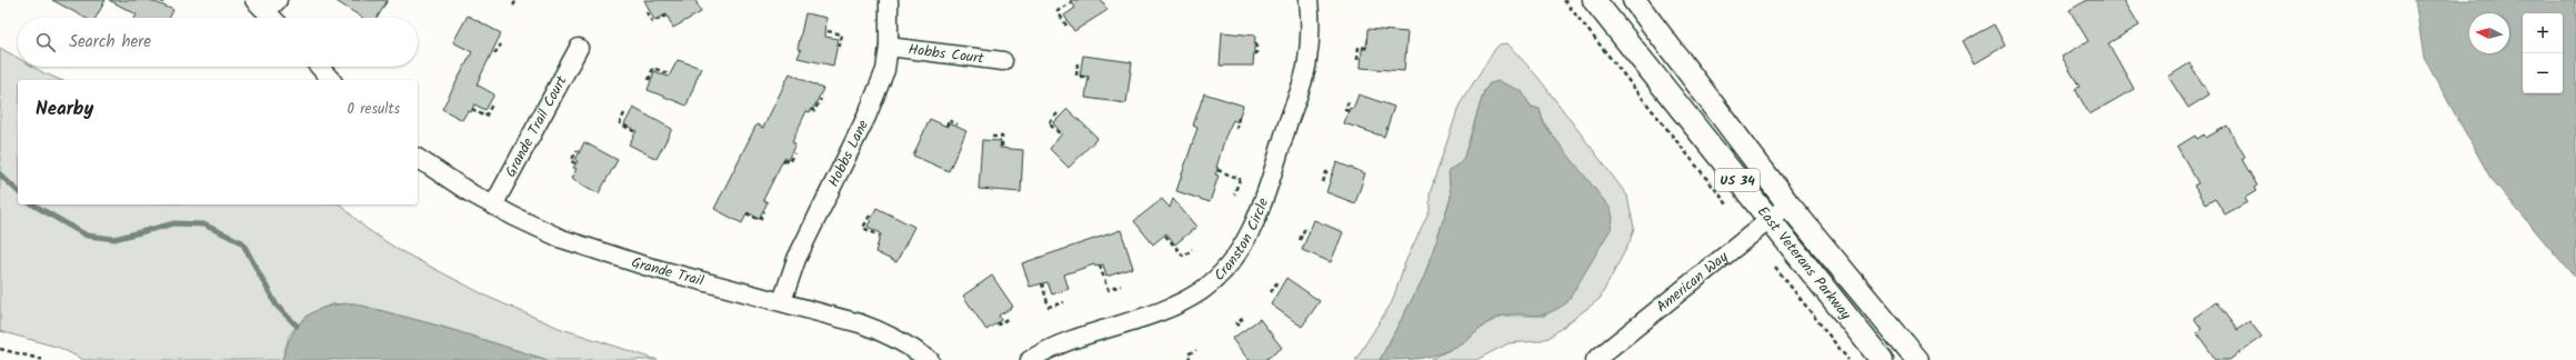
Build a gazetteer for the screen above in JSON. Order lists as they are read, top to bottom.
{
  "streets": {
    "main road": ["US 34", "East Veterans Parkway"],
    "street": [
      "Hobbs Court",
      "Grande Trail Court",
      "Hobbs Lane",
      "Cranston Circle",
      "Grande Trail",
      "American Way"
    ]
  },
  "crossings": [
    ["Hobbs Court", "Hobbs Lane"],
    ["Grande Trail Court", "Grande Trail"],
    ["Hobbs Lane", "Grande Trail"],
    ["East Veterans Parkway", "American Way"]
  ],
  "north": "left",
  "page": {
    "map_buttons": ["+", "−"],
    "search": "Search here",
    "heading": ["Nearby", "0 results"]
  }
}
